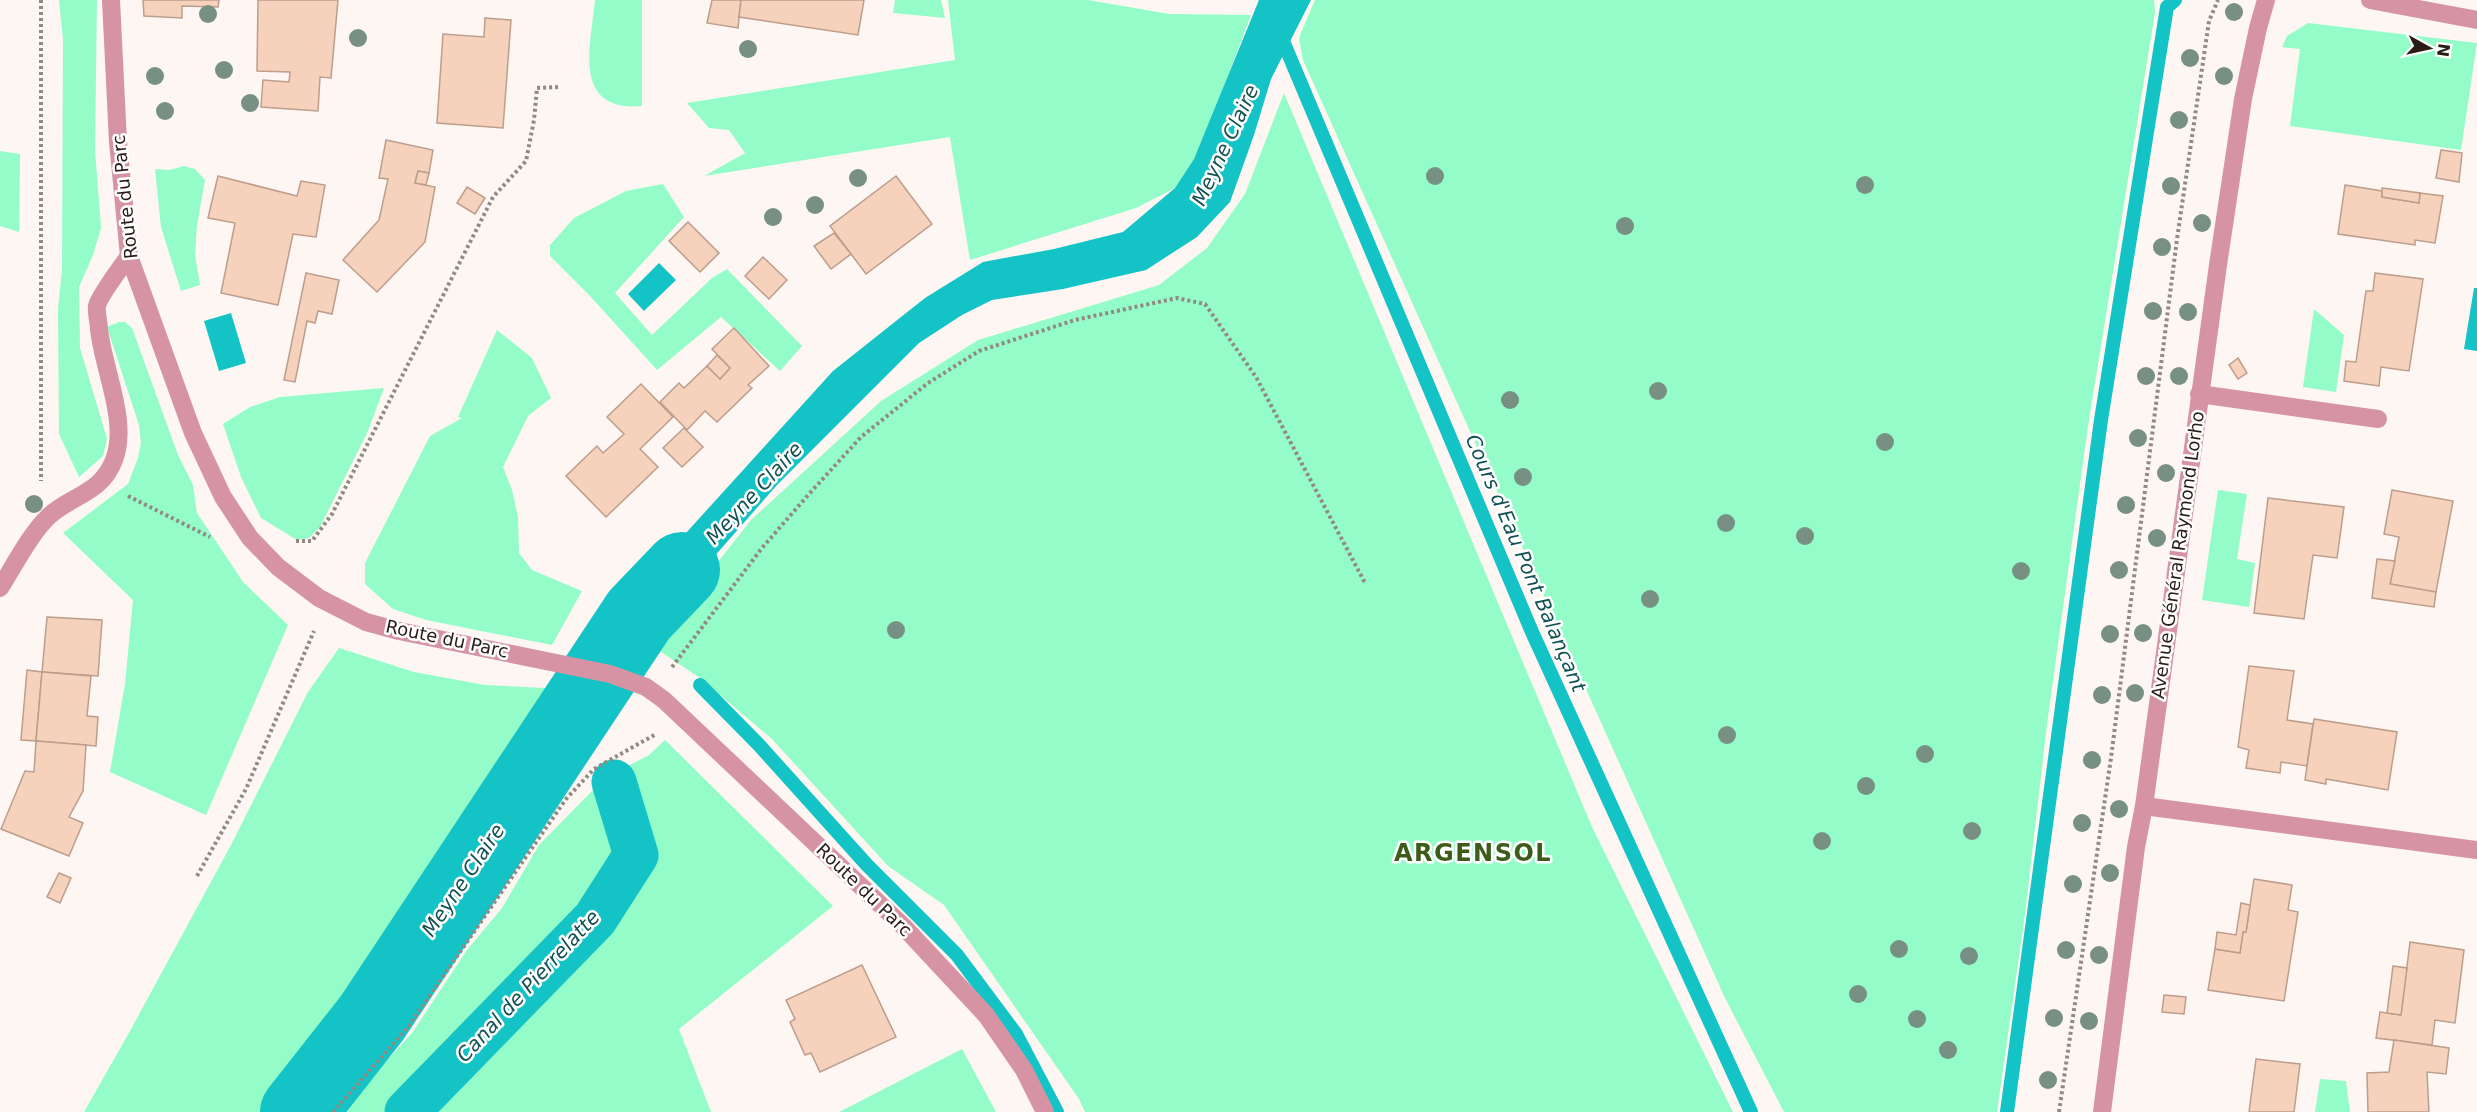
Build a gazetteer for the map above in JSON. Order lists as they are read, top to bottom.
{
  "streets": {
    "street": ["Route du Parc", "Avenue Général Raymond Lorho"]
  },
  "districts": ["ARGENSOL"],
  "water": ["Meyne Claire", "Cours d'Eau Pont Balançant", "Canal de Pierrelatte"],
  "north": "right"
}
